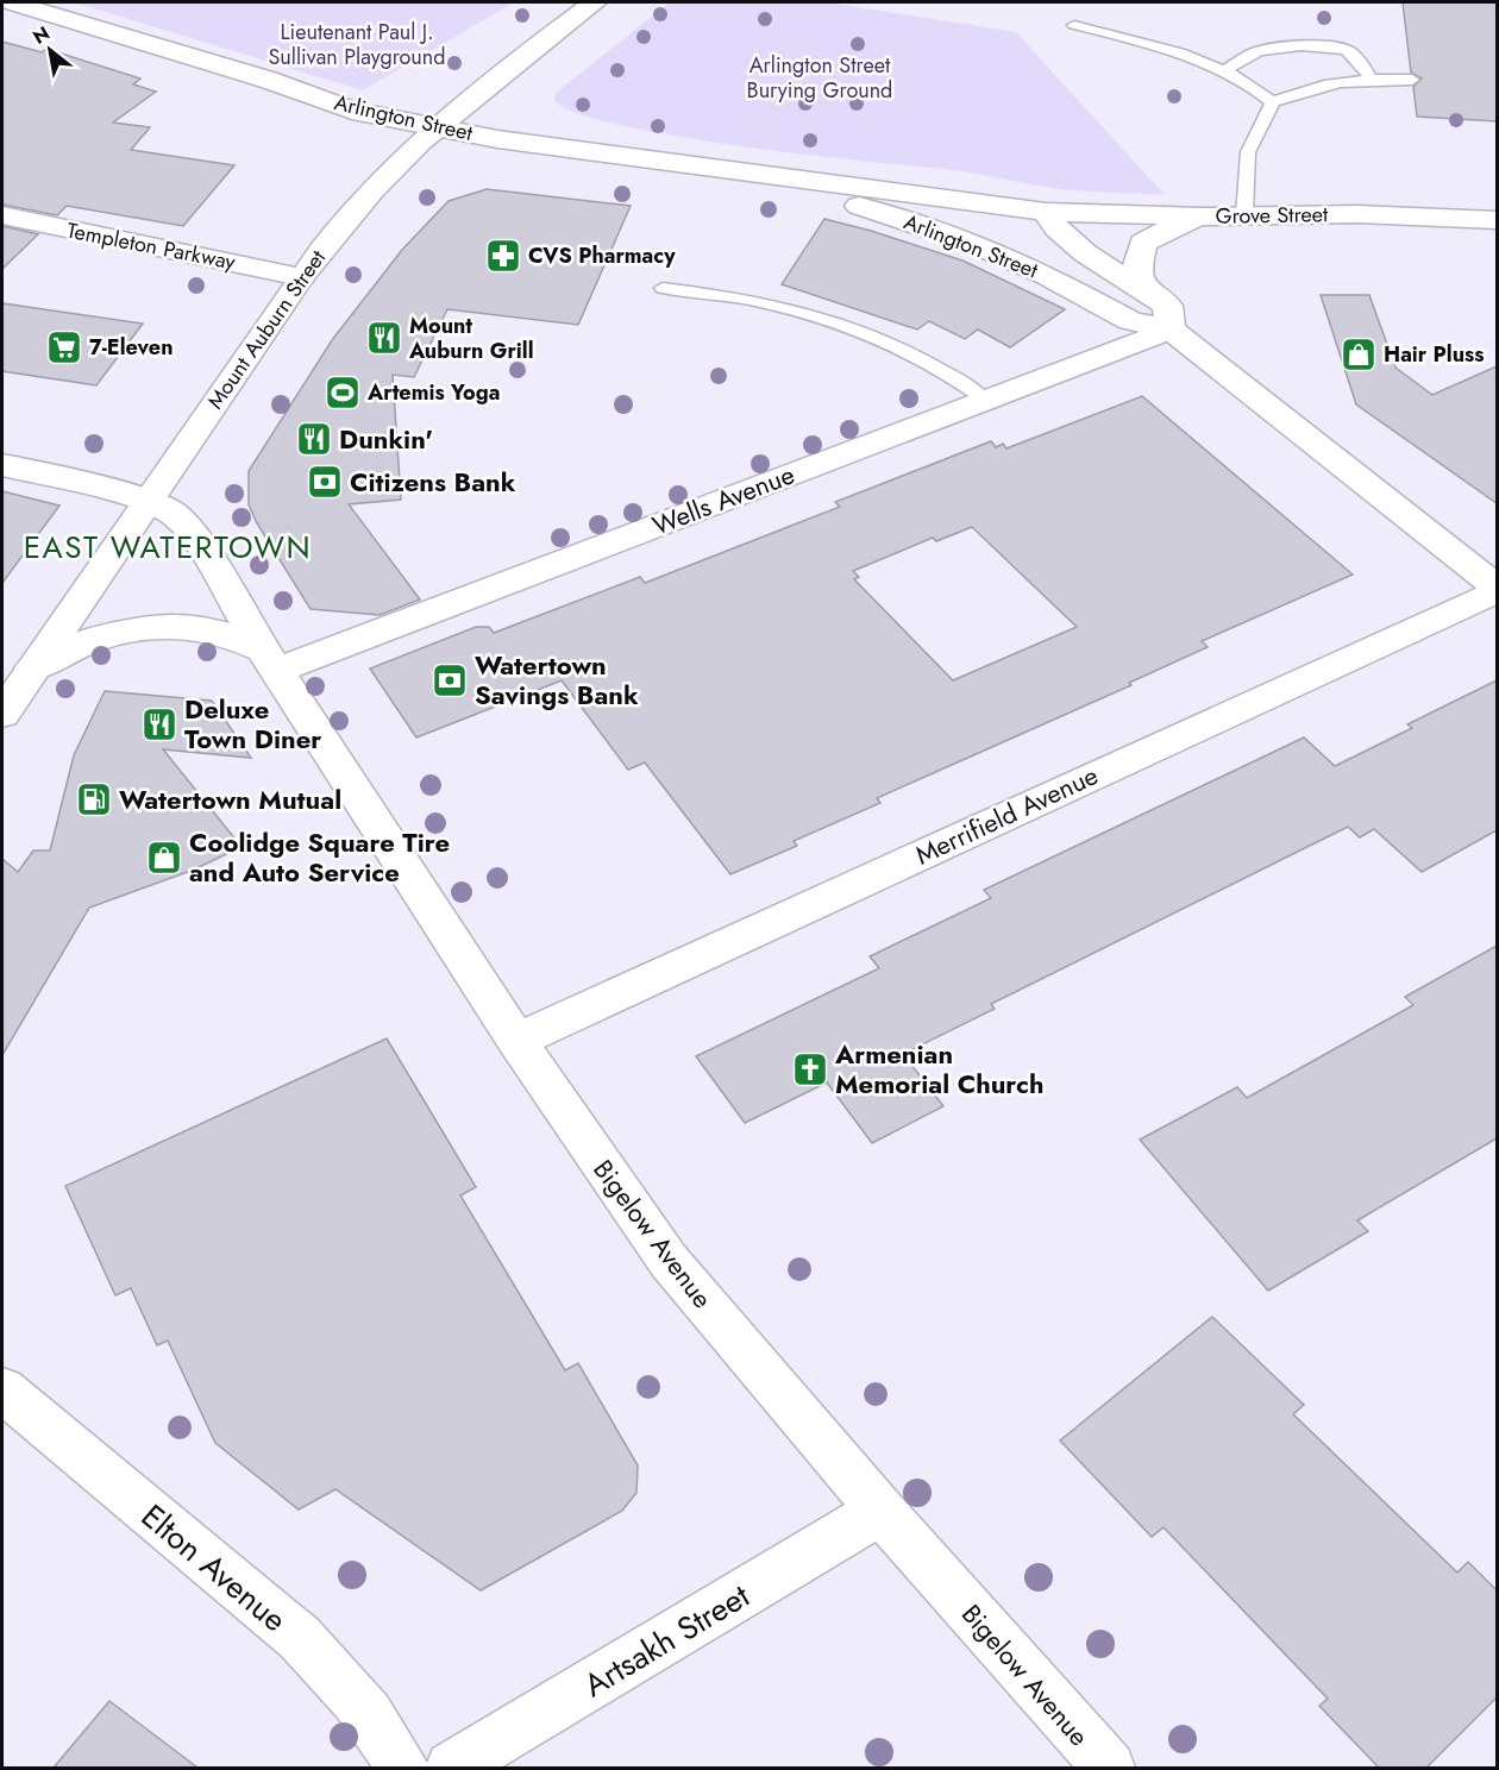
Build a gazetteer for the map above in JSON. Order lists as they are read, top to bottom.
{
  "streets": {
    "street": [
      "Arlington Street",
      "Grove Street",
      "Templeton Parkway",
      "Mount Auburn Street",
      "Wells Avenue",
      "Merrifield Avenue",
      "Bigelow Avenue",
      "Elton Avenue",
      "Artsakh Street"
    ]
  },
  "crossings": [
    ["Arlington Street", "Grove Street"],
    ["Arlington Street", "Mount Auburn Street"],
    ["Arlington Street", "Wells Avenue"],
    ["Arlington Street", "Merrifield Avenue"],
    ["Templeton Parkway", "Mount Auburn Street"],
    ["Mount Auburn Street", "Bigelow Avenue"],
    ["Wells Avenue", "Bigelow Avenue"],
    ["Merrifield Avenue", "Bigelow Avenue"],
    ["Bigelow Avenue", "Artsakh Street"]
  ],
  "districts": ["EAST WATERTOWN"],
  "parks": ["Lieutenant Paul J. Sullivan Playground", "Arlington Street Burying Ground"],
  "places": {
    "pharmacy": ["CVS Pharmacy"],
    "restaurant": ["Mount Auburn Grill", "Dunkin'", "Deluxe Town Diner"],
    "supermarket": ["7-Eleven"],
    "shop": ["Hair Pluss", "Coolidge Square Tire and Auto Service"],
    "sports": ["Artemis Yoga"],
    "bank": ["Citizens Bank", "Watertown Savings Bank"],
    "fuel station": ["Watertown Mutual"],
    "church": ["Armenian Memorial Church"]
  },
  "north": "top left"
}
